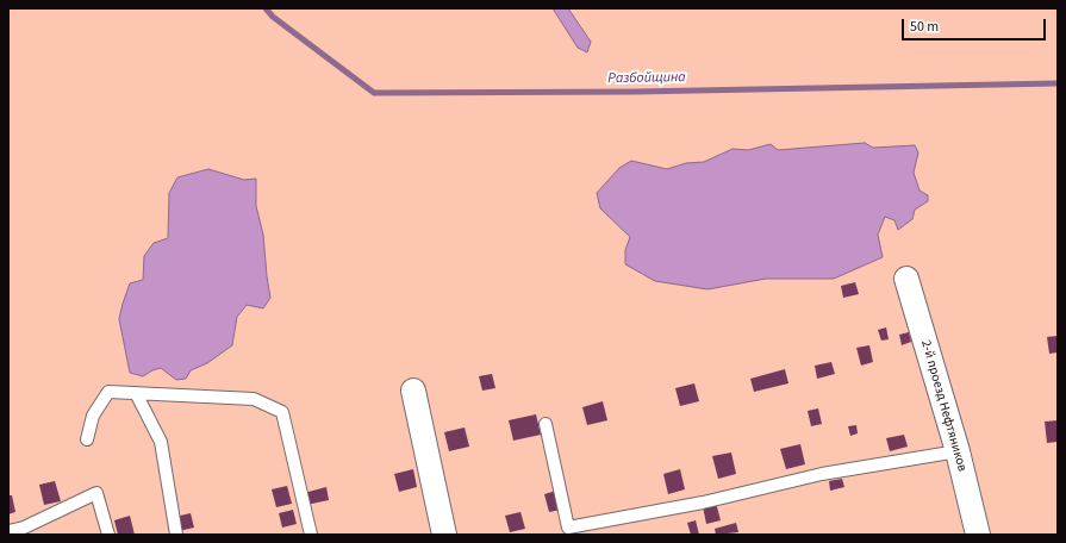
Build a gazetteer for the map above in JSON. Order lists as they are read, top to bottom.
{
  "streets": {
    "street": ["2-й проезд Нефтяников"]
  },
  "water": ["Разбойщина"],
  "scale_bar": "50 m"
}
